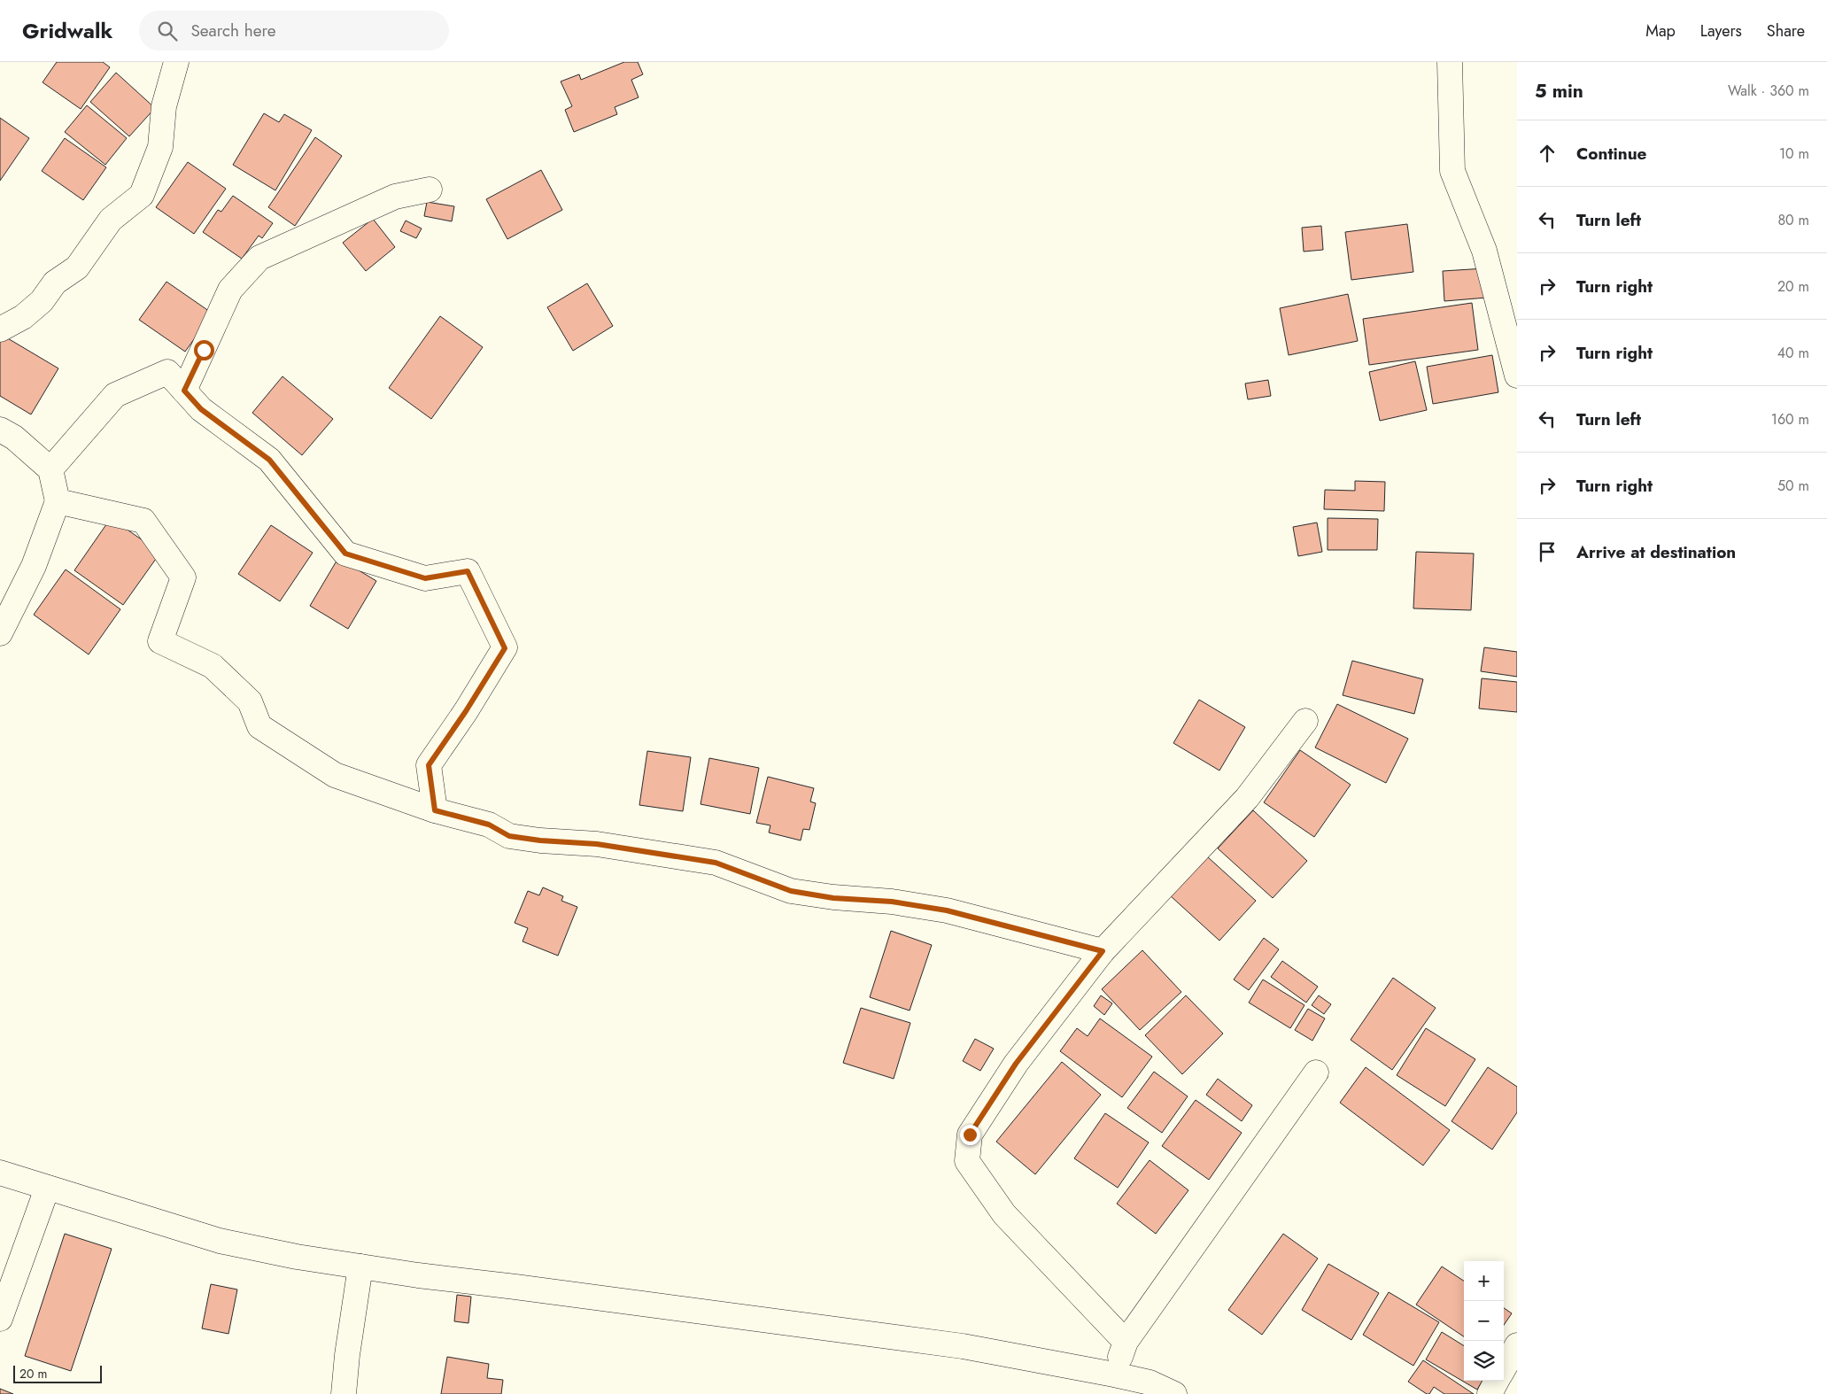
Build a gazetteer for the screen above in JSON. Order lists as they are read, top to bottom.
{
  "scale_bar": "20 m",
  "page": {
    "header": "Gridwalk",
    "search": "Search here",
    "nav": ["Map", "Layers", "Share"],
    "heading": ["5 min", "Walk · 360 m"],
    "list": [
      ["Continue", "10 m"],
      ["Turn left", "80 m"],
      ["Turn right", "20 m"],
      ["Turn right", "40 m"],
      ["Turn left", "160 m"],
      ["Turn right", "50 m"],
      "Arrive at destination"
    ],
    "map_buttons": ["+", "−"],
    "scale": "20 m"
  }
}
